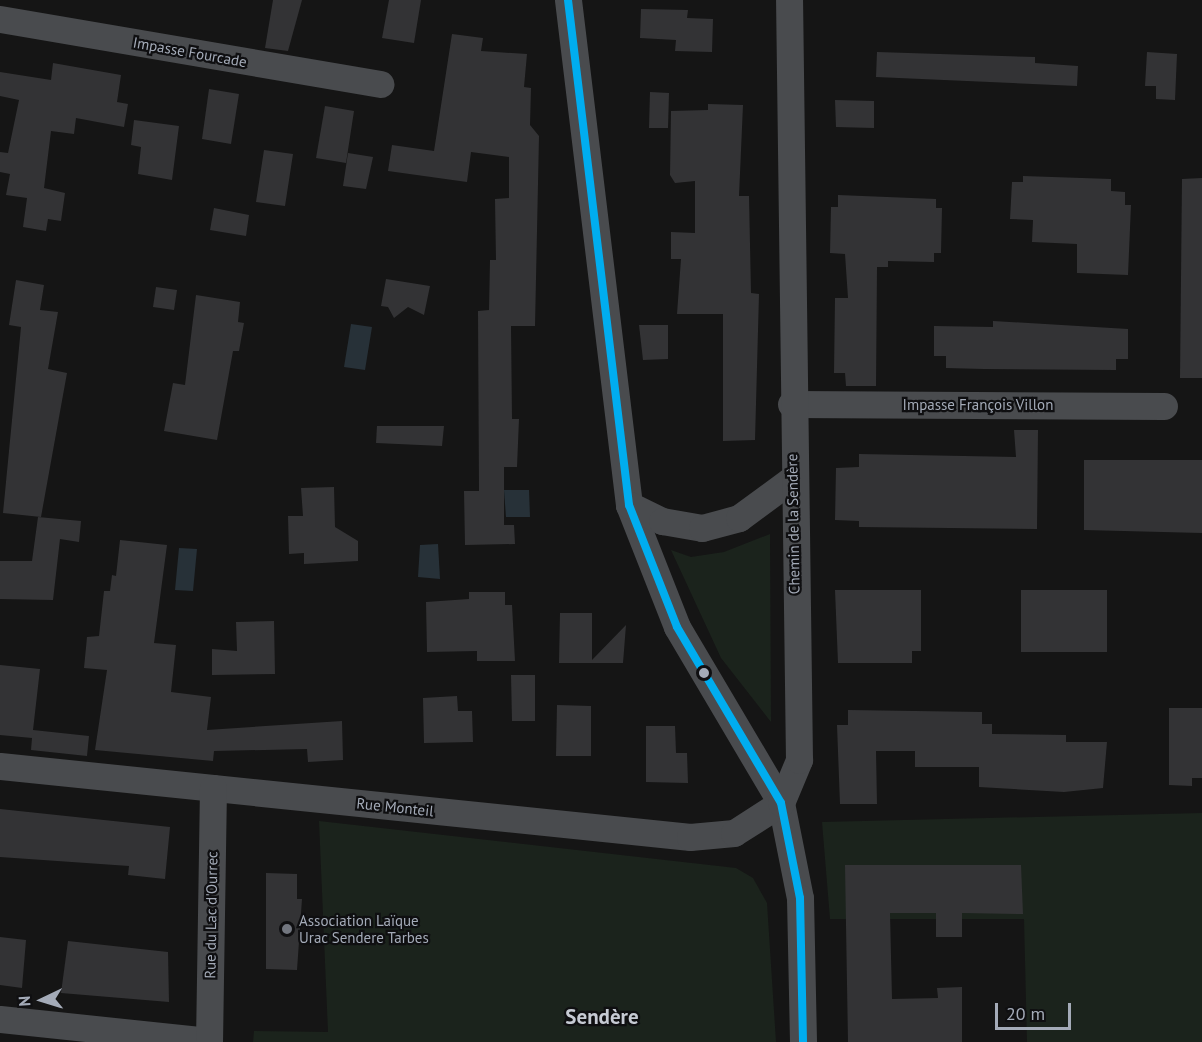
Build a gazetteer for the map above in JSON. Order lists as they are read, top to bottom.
{
  "streets": {
    "street": [
      "Impasse Fourcade",
      "Impasse François Villon",
      "Chemin de la Sendère",
      "Rue Monteil",
      "Rue du Lac d'Ourrec"
    ]
  },
  "crossings": [
    ["Impasse François Villon", "Chemin de la Sendère"],
    ["Chemin de la Sendère", "Rue Monteil"],
    ["Rue Monteil", "Rue du Lac d'Ourrec"]
  ],
  "districts": ["Sendère"],
  "places": ["Association Laïque Urac Sendere Tarbes"],
  "scale_bar": "20 m",
  "north": "left"
}
